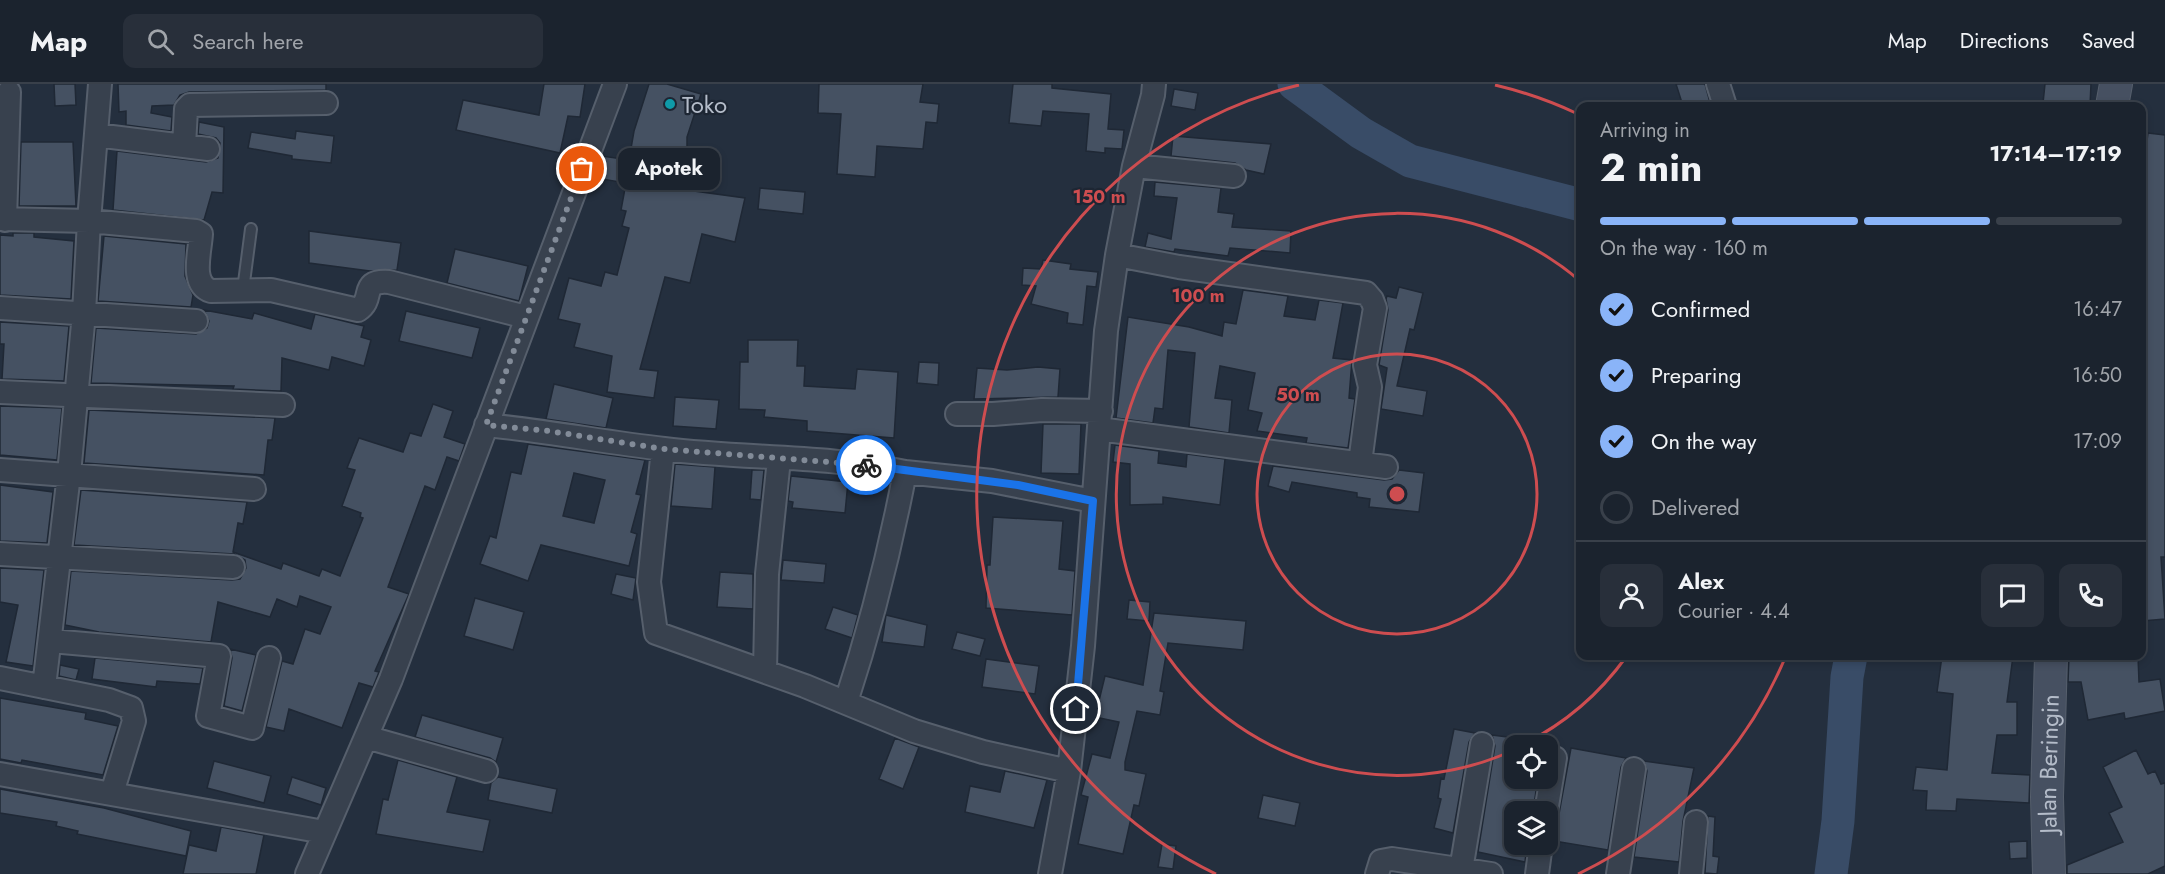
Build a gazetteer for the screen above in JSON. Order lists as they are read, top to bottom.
{
  "streets": {
    "street": ["Jalan Beringin"]
  },
  "places": ["Toko", "Apotek"],
  "page": {
    "header": "Map",
    "search": "Search here",
    "nav": ["Map", "Directions", "Saved"],
    "heading": ["2 min", "Arriving in", "17:14–17:19"],
    "panel": ["Alex", "Courier · 4.4"],
    "bubble": "Apotek",
    "bar": "On the way · 160 m",
    "list": [
      ["Confirmed", "16:47"],
      ["Preparing", "16:50"],
      ["On the way", "17:09"],
      "Delivered"
    ]
  },
  "rings": ["150 m", "100 m", "50 m"]
}
